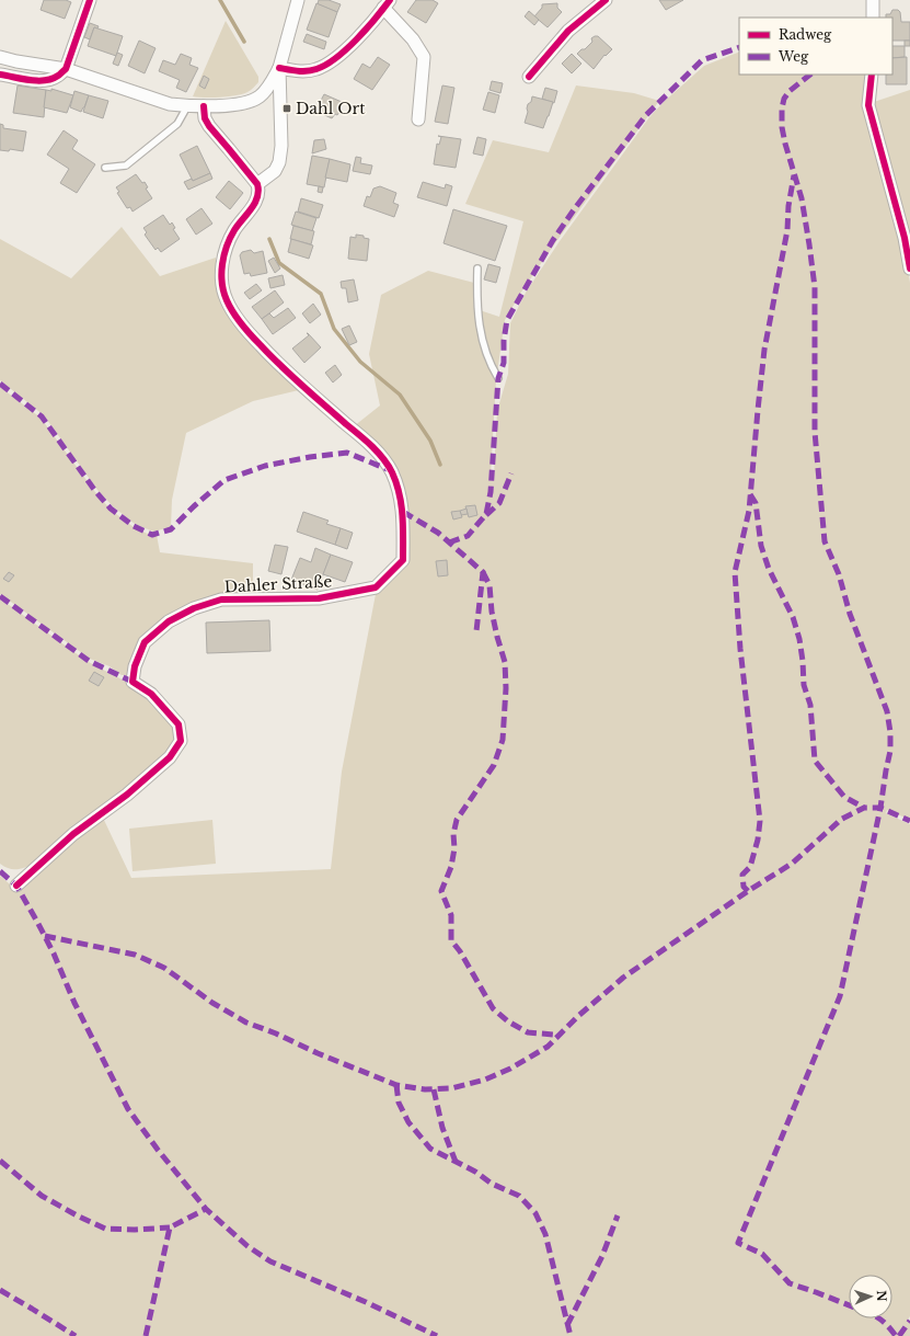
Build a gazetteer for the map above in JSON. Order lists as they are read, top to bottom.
{
  "streets": {
    "street": ["Dahler Straße"]
  },
  "places": {
    "transit": ["Dahl Ort"]
  },
  "legend": ["Radweg", "Weg"],
  "north": "right"
}
